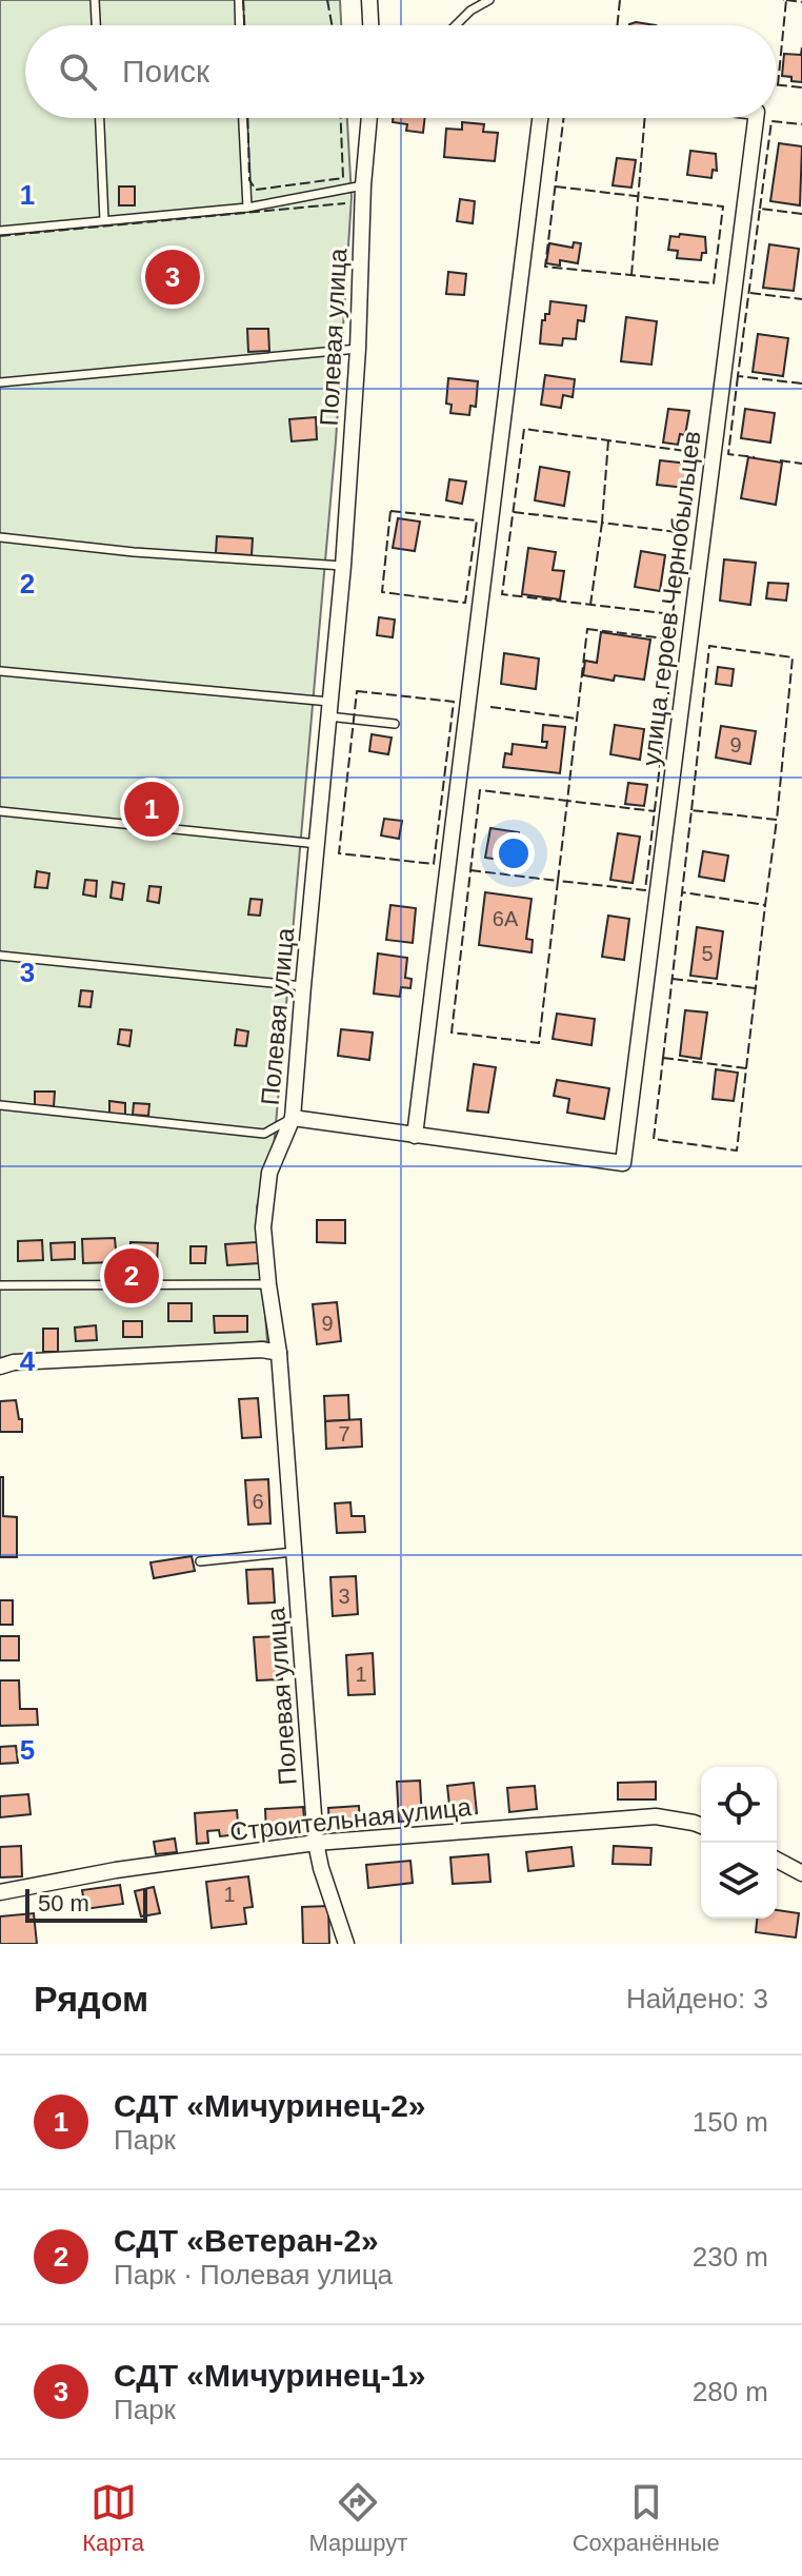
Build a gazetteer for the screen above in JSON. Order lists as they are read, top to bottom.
{
  "streets": {
    "street": ["Полевая улица", "улица героев Чернобыльцев", "Строительная улица"]
  },
  "crossings": [
    ["Полевая улица", "Строительная улица"]
  ],
  "house_numbers": [
    "9",
    "6А",
    "5",
    "9",
    "7",
    "6",
    "3",
    "1",
    "1"
  ],
  "scale_bar": "50 m",
  "page": {
    "search": "Поиск",
    "pins": ["3", "1", "2"],
    "scale": "50 m",
    "heading": ["Рядом", "Найдено: 3"],
    "list": [
      {
        "mark": "1",
        "name": "СДТ «Мичуринец-2»",
        "note": "Парк",
        "value": "150 m"
      },
      {
        "mark": "2",
        "name": "СДТ «Ветеран-2»",
        "note": "Парк · Полевая улица",
        "value": "230 m"
      },
      {
        "mark": "3",
        "name": "СДТ «Мичуринец-1»",
        "note": "Парк",
        "value": "280 m"
      }
    ],
    "nav": ["Карта", "Маршрут", "Сохранённые"]
  },
  "grid": {
    "rows": [
      "1",
      "2",
      "3",
      "4",
      "5"
    ]
  }
}
